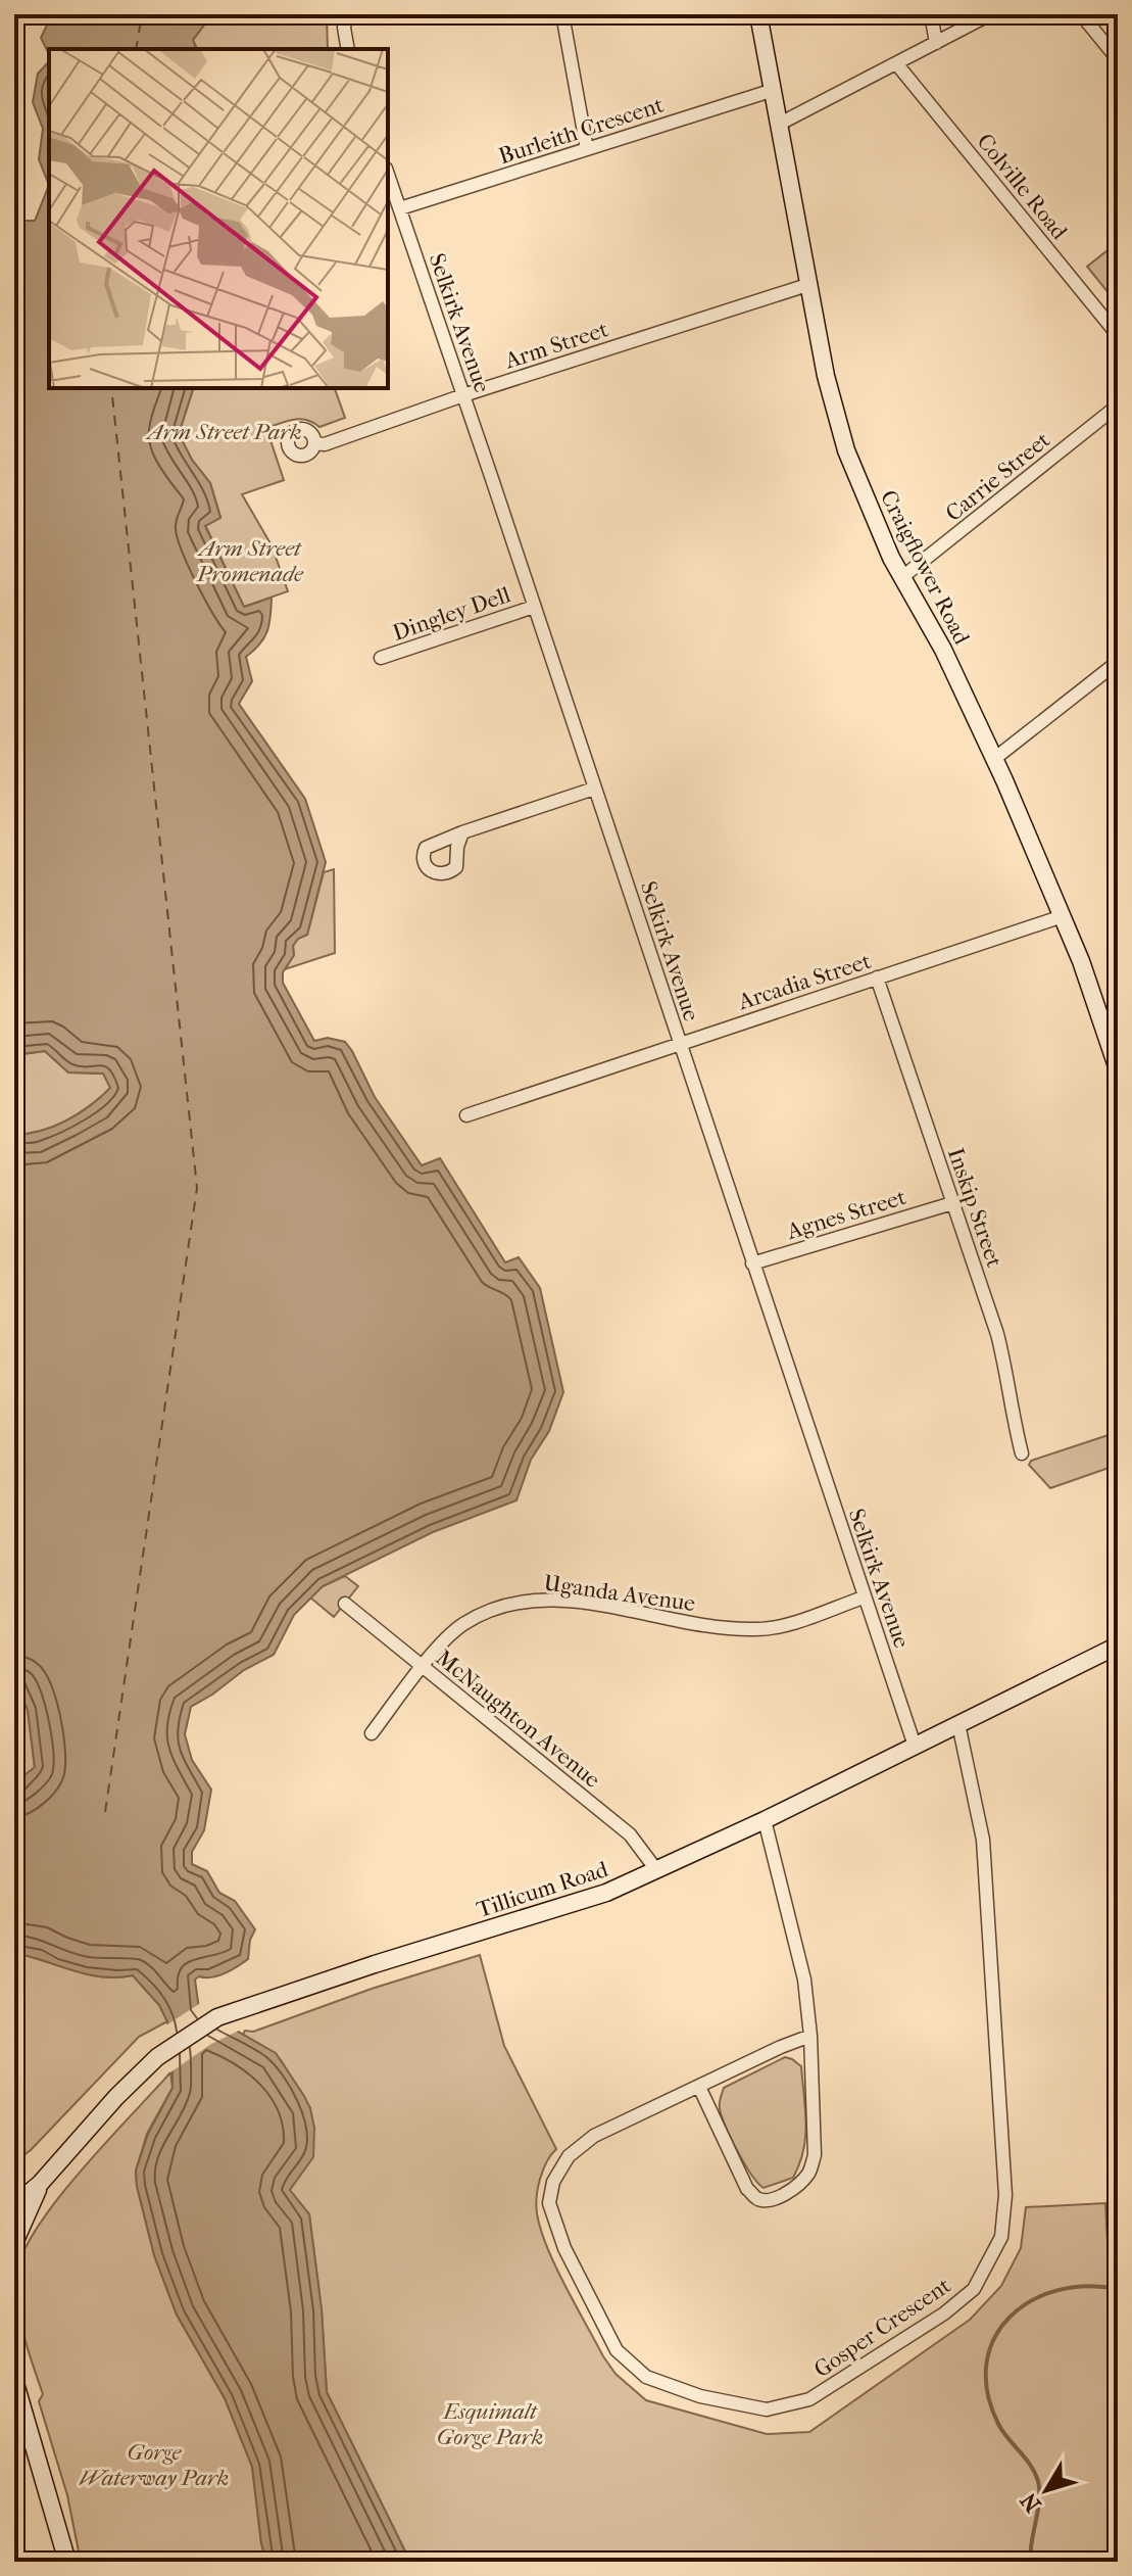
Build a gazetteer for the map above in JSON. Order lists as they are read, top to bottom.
{
  "streets": {
    "main road": ["Craigflower Road", "Tillicum Road"],
    "street": [
      "Burleith Crescent",
      "Colville Road",
      "Selkirk Avenue",
      "Arm Street",
      "Carrie Street",
      "Dingley Dell",
      "Arcadia Street",
      "Inskip Street",
      "Agnes Street",
      "Uganda Avenue",
      "McNaughton Avenue",
      "Gosper Crescent"
    ]
  },
  "crossings": [
    ["Burleith Crescent", "Selkirk Avenue"],
    ["Burleith Crescent", "Craigflower Road"],
    ["Selkirk Avenue", "Arm Street"],
    ["Selkirk Avenue", "Dingley Dell"],
    ["Selkirk Avenue", "Arcadia Street"],
    ["Selkirk Avenue", "Agnes Street"],
    ["Selkirk Avenue", "Uganda Avenue"],
    ["Selkirk Avenue", "Tillicum Road"],
    ["Arm Street", "Craigflower Road"],
    ["Carrie Street", "Craigflower Road"],
    ["Craigflower Road", "Arcadia Street"],
    ["Arcadia Street", "Inskip Street"],
    ["Inskip Street", "Agnes Street"],
    ["Uganda Avenue", "McNaughton Avenue"],
    ["McNaughton Avenue", "Tillicum Road"],
    ["Tillicum Road", "Gosper Crescent"]
  ],
  "parks": [
    "Arm Street Park",
    "Arm Street Promenade",
    "Esquimalt Gorge Park",
    "Gorge Waterway Park"
  ],
  "north": "bottom left"
}
